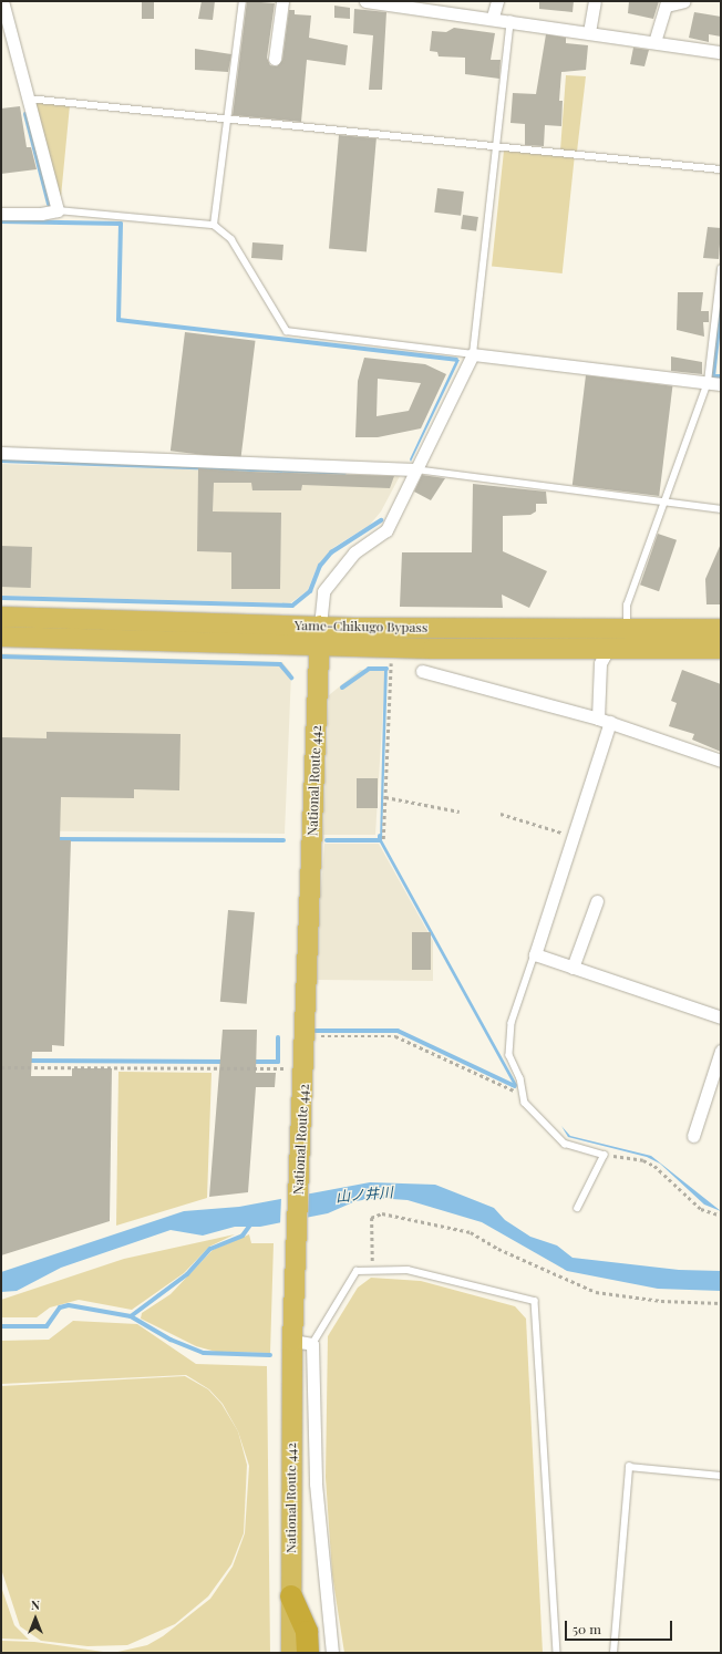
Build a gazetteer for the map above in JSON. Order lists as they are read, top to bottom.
{
  "streets": {
    "highway": ["Yame-Chikugo Bypass", "National Route 442"]
  },
  "crossings": [
    ["Yame-Chikugo Bypass", "National Route 442"]
  ],
  "water": ["山ノ井川"],
  "scale_bar": "50 m",
  "north": "top"
}
